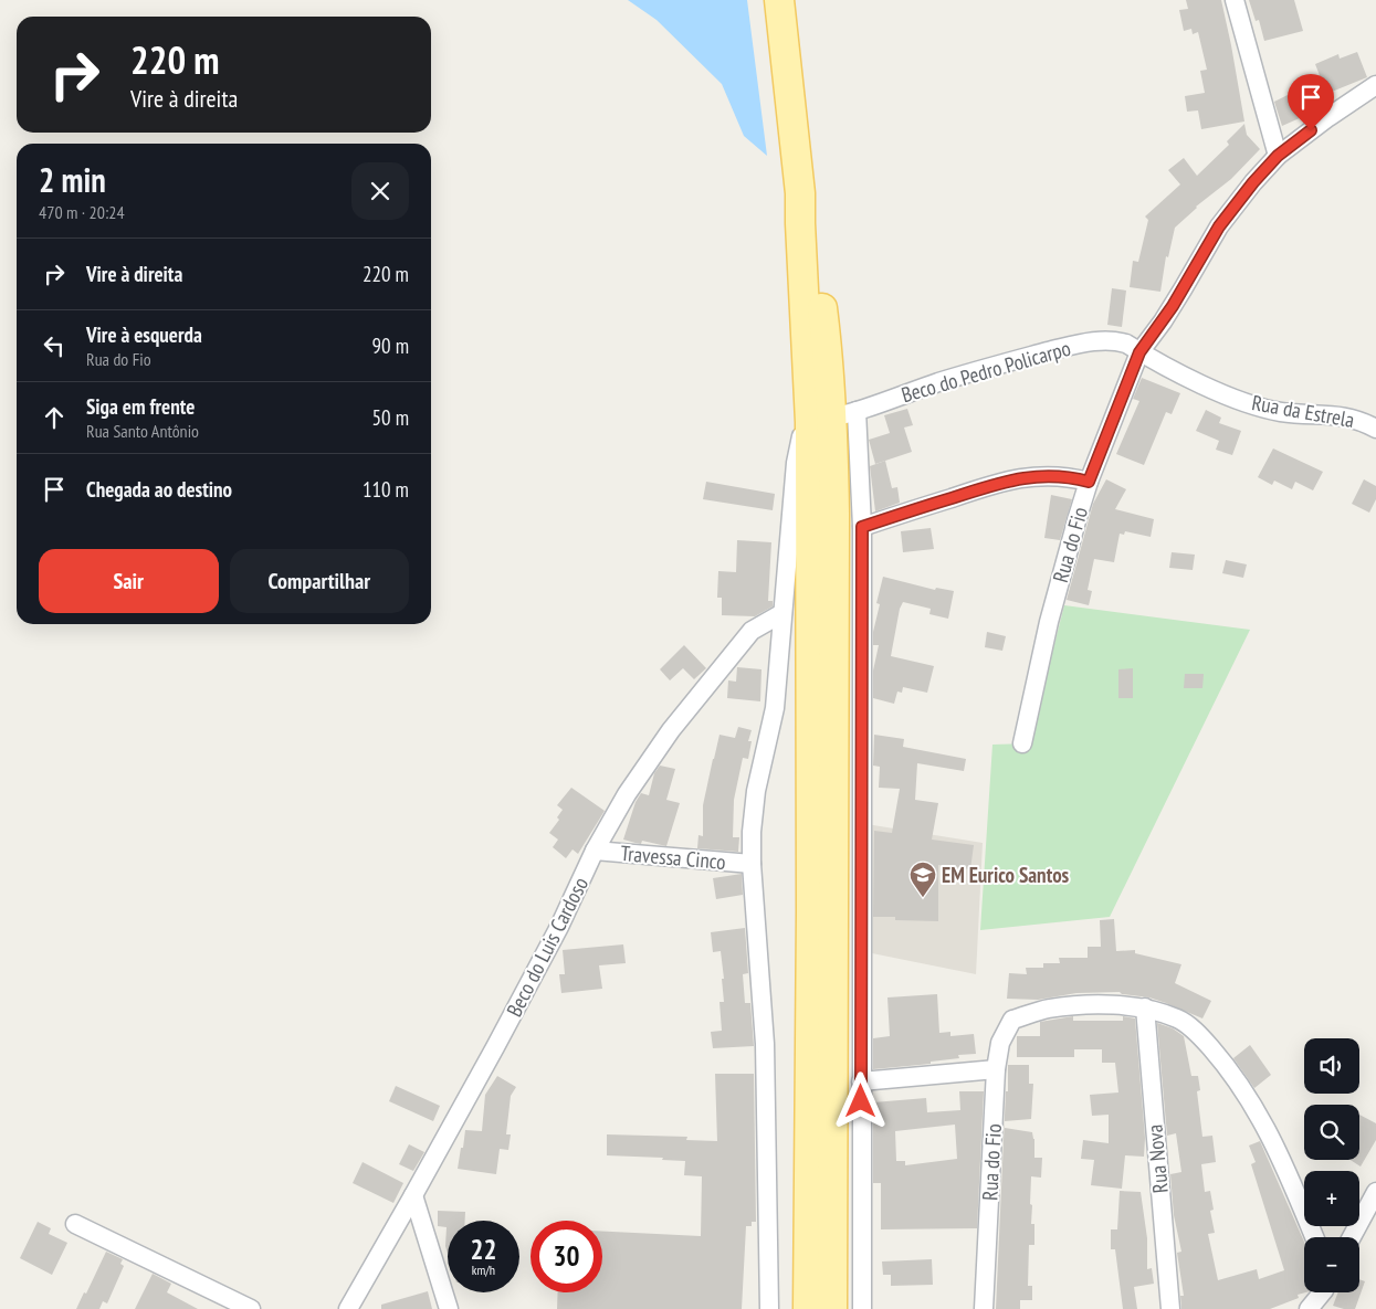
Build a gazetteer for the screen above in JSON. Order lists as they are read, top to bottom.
{
  "streets": {
    "street": [
      "Beco do Pedro Policarpo",
      "Rua da Estrela",
      "Rua do Fio",
      "Travessa Cinco",
      "Beco do Luis Cardoso",
      "Rua Nova"
    ]
  },
  "crossings": [
    ["Beco do Pedro Policarpo", "Rua da Estrela"],
    ["Beco do Pedro Policarpo", "Rua do Fio"],
    ["Rua da Estrela", "Rua do Fio"],
    ["Rua do Fio", "Rua Nova"],
    ["Travessa Cinco", "Beco do Luis Cardoso"]
  ],
  "places": {
    "school or university": ["EM Eurico Santos"]
  },
  "page": {
    "turn": ["220 m", "Vire à direita"],
    "heading": ["2 min", "470 m · 20:24"],
    "list": [
      {
        "name": "Vire à direita",
        "value": "220 m"
      },
      {
        "name": "Vire à esquerda",
        "note": "Rua do Fio",
        "value": "90 m"
      },
      {
        "name": "Siga em frente",
        "note": "Rua Santo Antônio",
        "value": "50 m"
      },
      {
        "name": "Chegada ao destino",
        "value": "110 m"
      }
    ],
    "buttons": ["Sair", "Compartilhar"],
    "map_buttons": ["+", "−"],
    "speed": "22 km/h",
    "limit": "30"
  }
}
